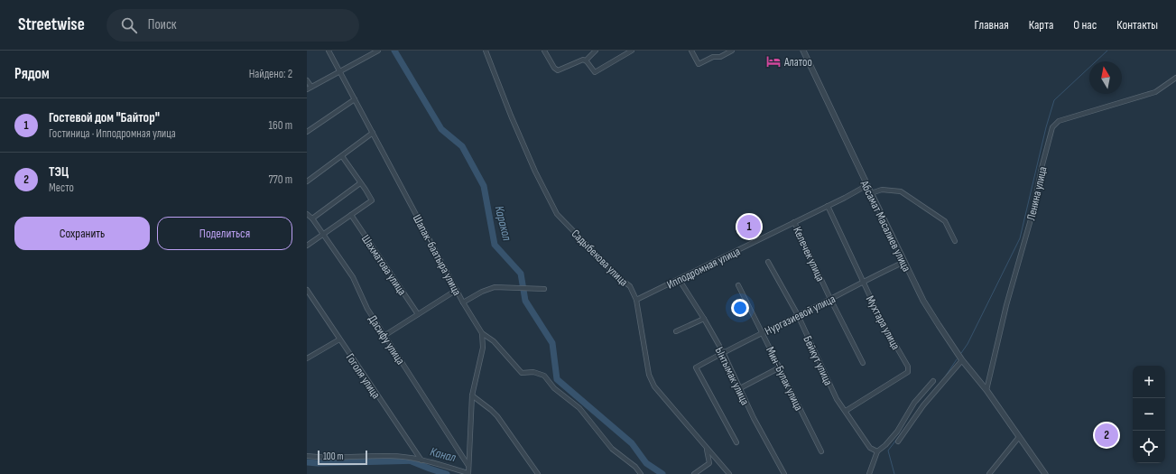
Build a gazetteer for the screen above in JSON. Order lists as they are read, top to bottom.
{
  "streets": {
    "street": [
      "Ленина улица",
      "Абсамат Масалиев улица",
      "Келечек улица",
      "Шапак-баатыра улица",
      "Садыбекова улица",
      "Шахматова улица",
      "Ипподромная улица",
      "Нургазиевой улица",
      "Мухтара улица",
      "Дасифу улица",
      "Бейкут улица",
      "Гоголя улица",
      "Ынтымак улица",
      "Мин-Булак улица"
    ]
  },
  "crossings": [
    ["Ленина улица", "Абсамат Масалиев улица"],
    ["Абсамат Масалиев улица", "Ипподромная улица"],
    ["Абсамат Масалиев улица", "Нургазиевой улица"],
    ["Келечек улица", "Ипподромная улица"],
    ["Келечек улица", "Нургазиевой улица"],
    ["Садыбекова улица", "Ипподромная улица"],
    ["Ипподромная улица", "Мухтара улица"],
    ["Ипподромная улица", "Ынтымак улица"],
    ["Нургазиевой улица", "Мухтара улица"],
    ["Нургазиевой улица", "Бейкут улица"],
    ["Нургазиевой улица", "Ынтымак улица"],
    ["Нургазиевой улица", "Мин-Булак улица"],
    ["Мухтара улица", "Бейкут улица"]
  ],
  "water": ["Каракол", "Канал"],
  "places": {
    "hotel": ["Алатоо"]
  },
  "scale_bar": "100 m",
  "north": "top",
  "page": {
    "header": "Streetwise",
    "search": "Поиск",
    "nav": [
      "Главная",
      "Карта",
      "О нас",
      "Контакты"
    ],
    "heading": ["Рядом", "Найдено: 2"],
    "list": [
      {
        "mark": "1",
        "name": "Гостевой дом \"Байтор\"",
        "note": "Гостиница · Ипподромная улица",
        "value": "160 m"
      },
      {
        "mark": "2",
        "name": "ТЭЦ",
        "note": "Место",
        "value": "770 m"
      }
    ],
    "buttons": ["Сохранить", "Поделиться"],
    "pins": ["1", "2"],
    "map_buttons": ["+", "−"],
    "scale": "100 m"
  }
}
